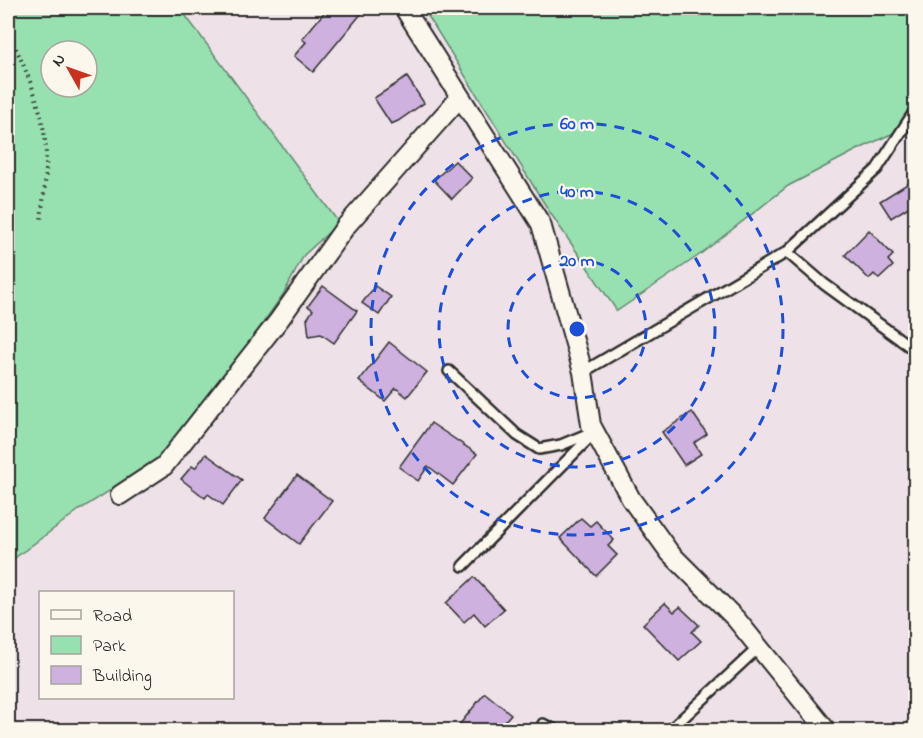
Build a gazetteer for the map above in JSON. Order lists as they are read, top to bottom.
{
  "legend": ["Road", "Park", "Building"],
  "north": "top left",
  "rings": ["60 m", "40 m", "20 m"]
}
